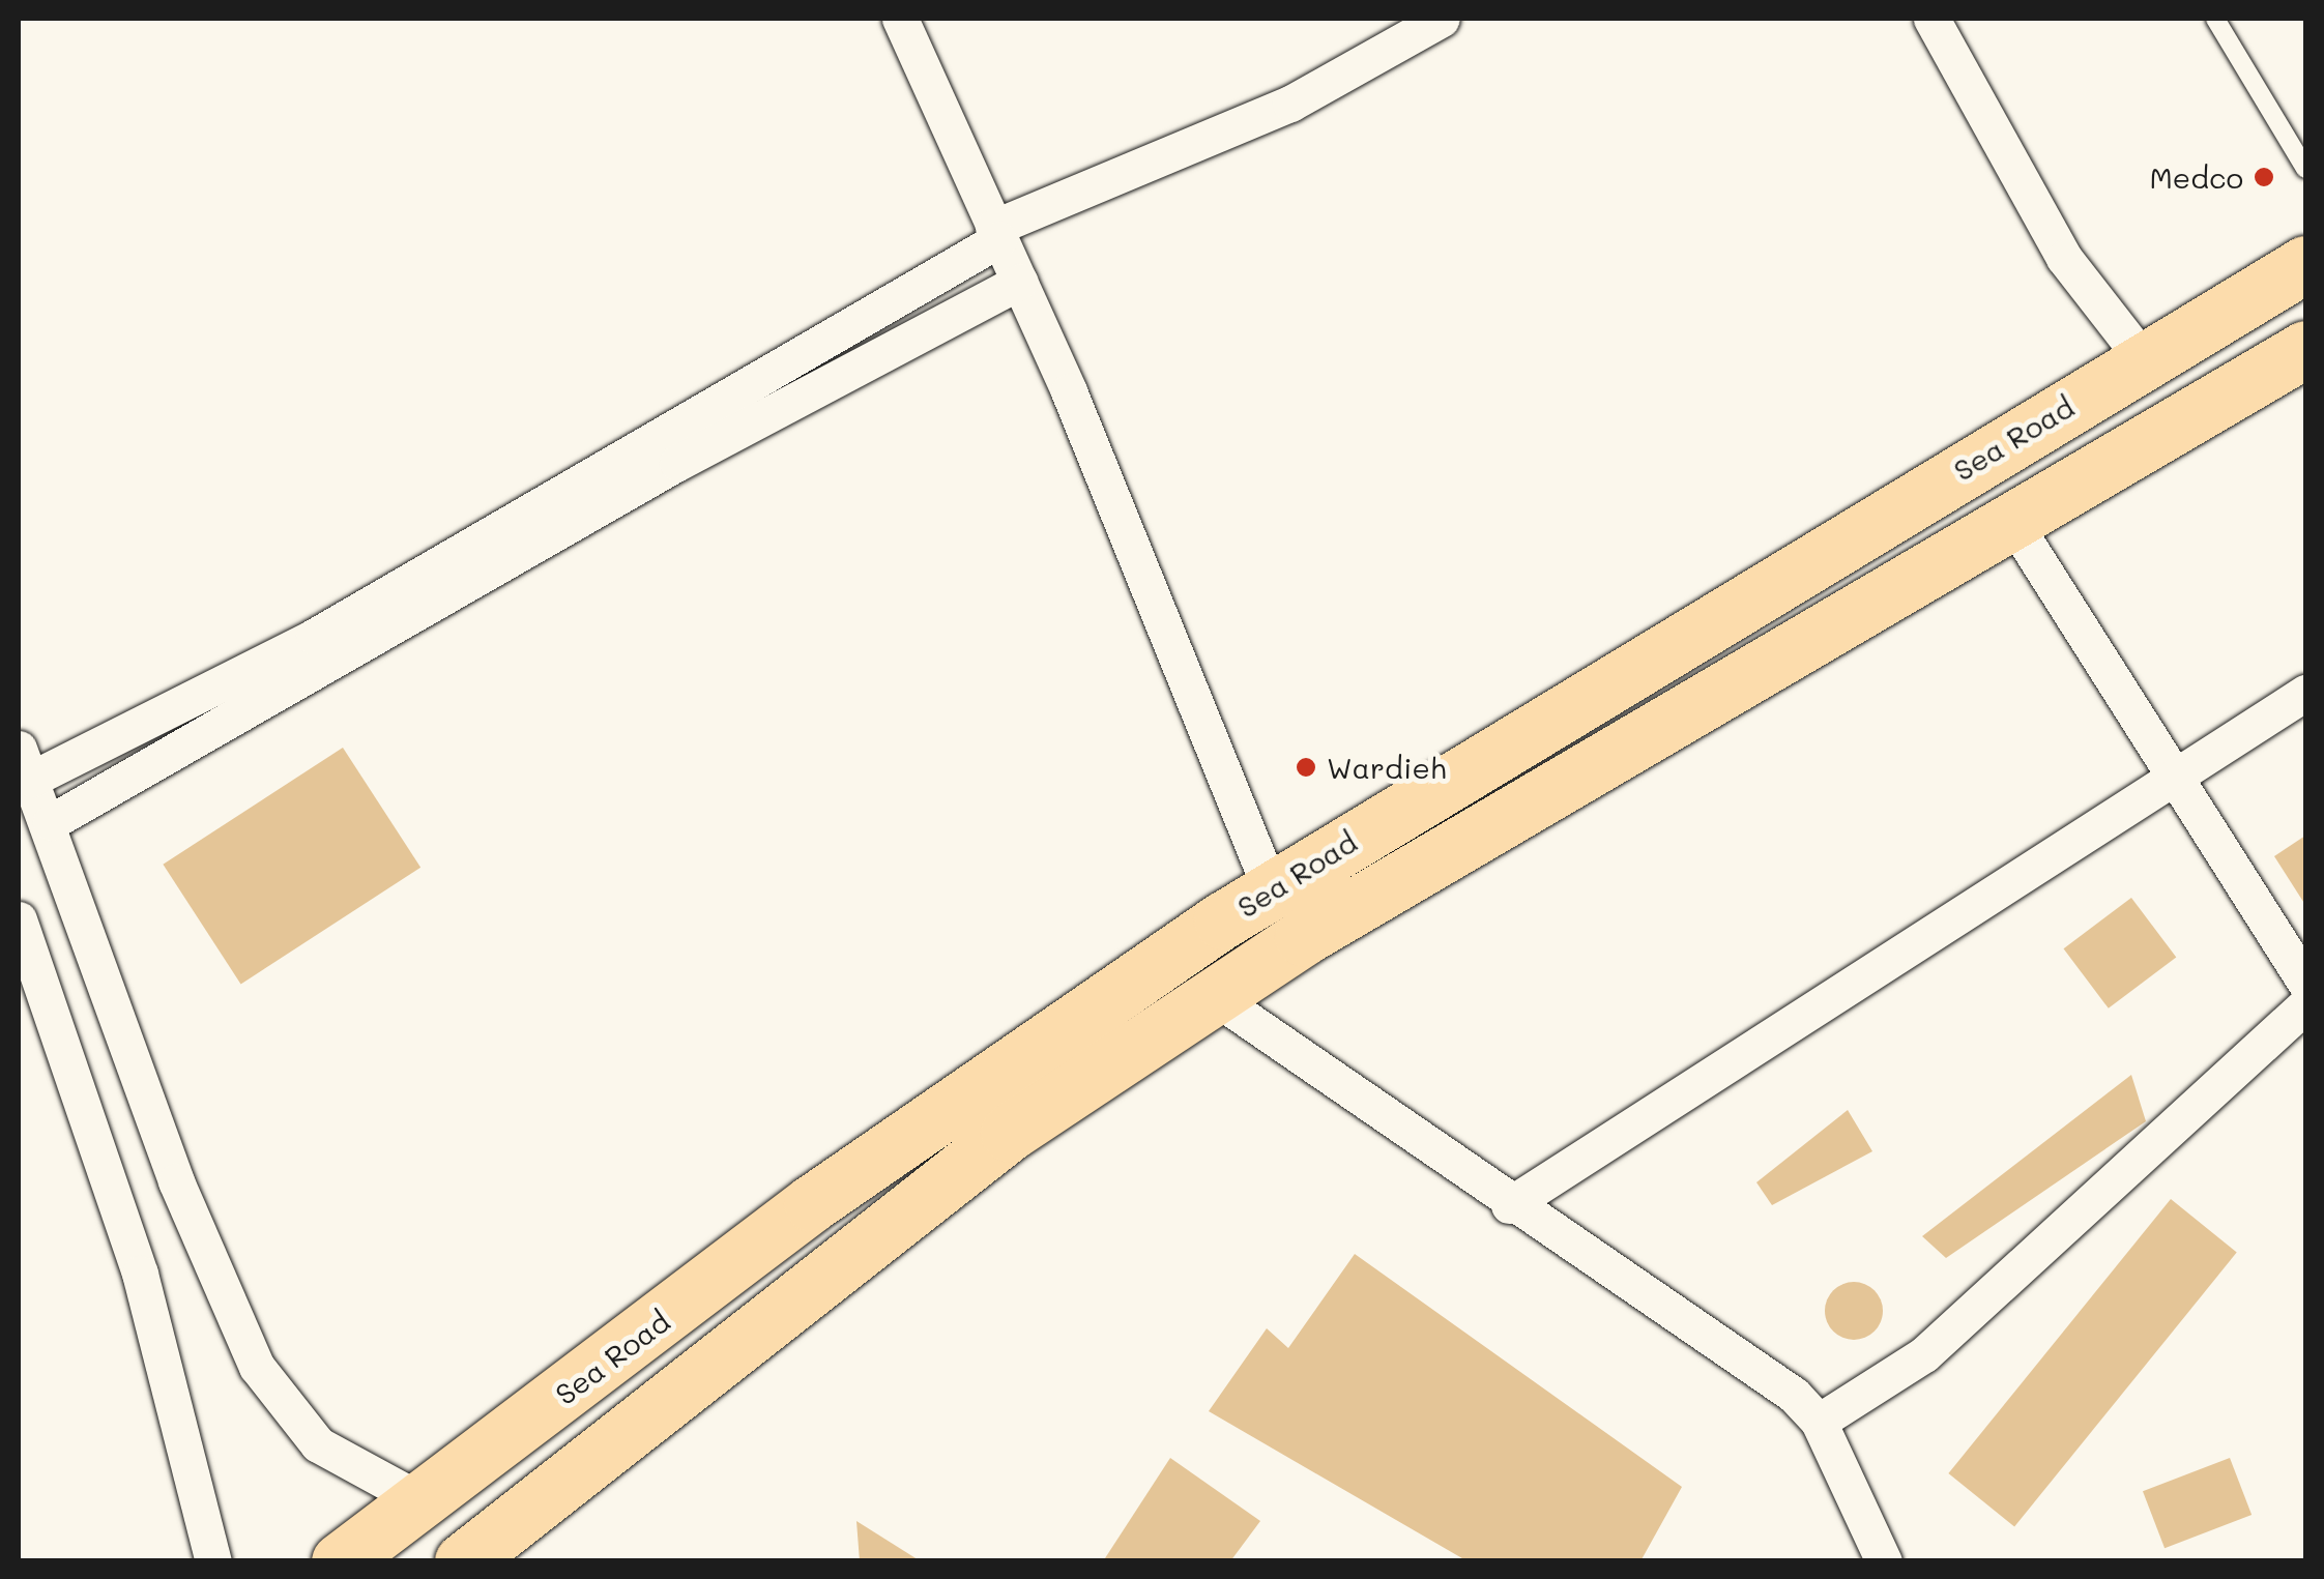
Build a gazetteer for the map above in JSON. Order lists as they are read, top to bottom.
{
  "streets": {
    "highway": ["Sea Road"]
  },
  "places": ["Medco", "Wardieh"]
}
